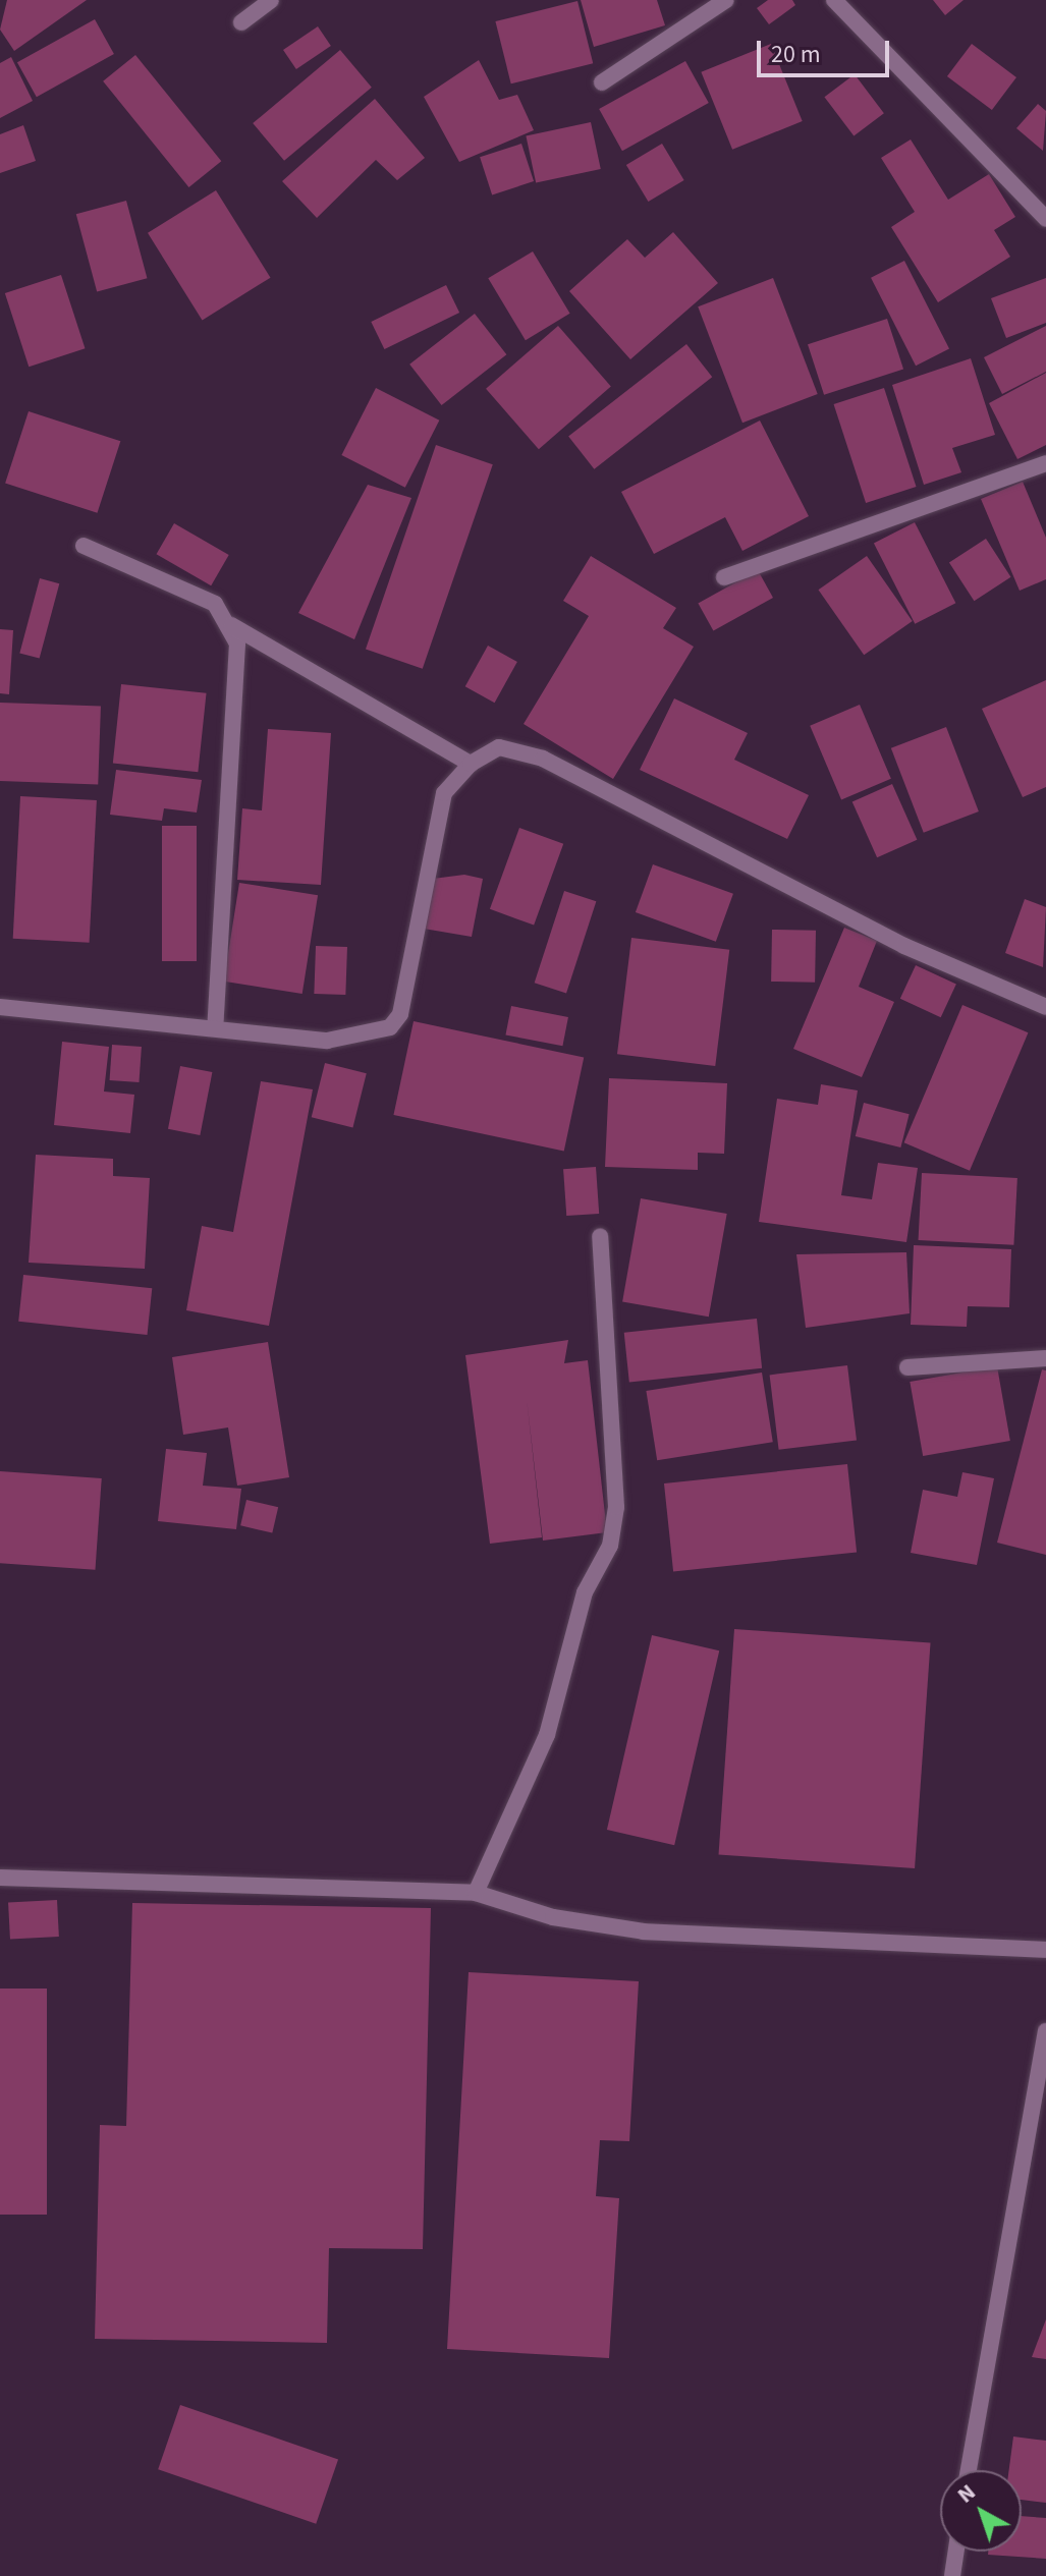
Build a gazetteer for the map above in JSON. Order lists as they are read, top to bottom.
{
  "scale_bar": "20 m",
  "north": "top left"
}
